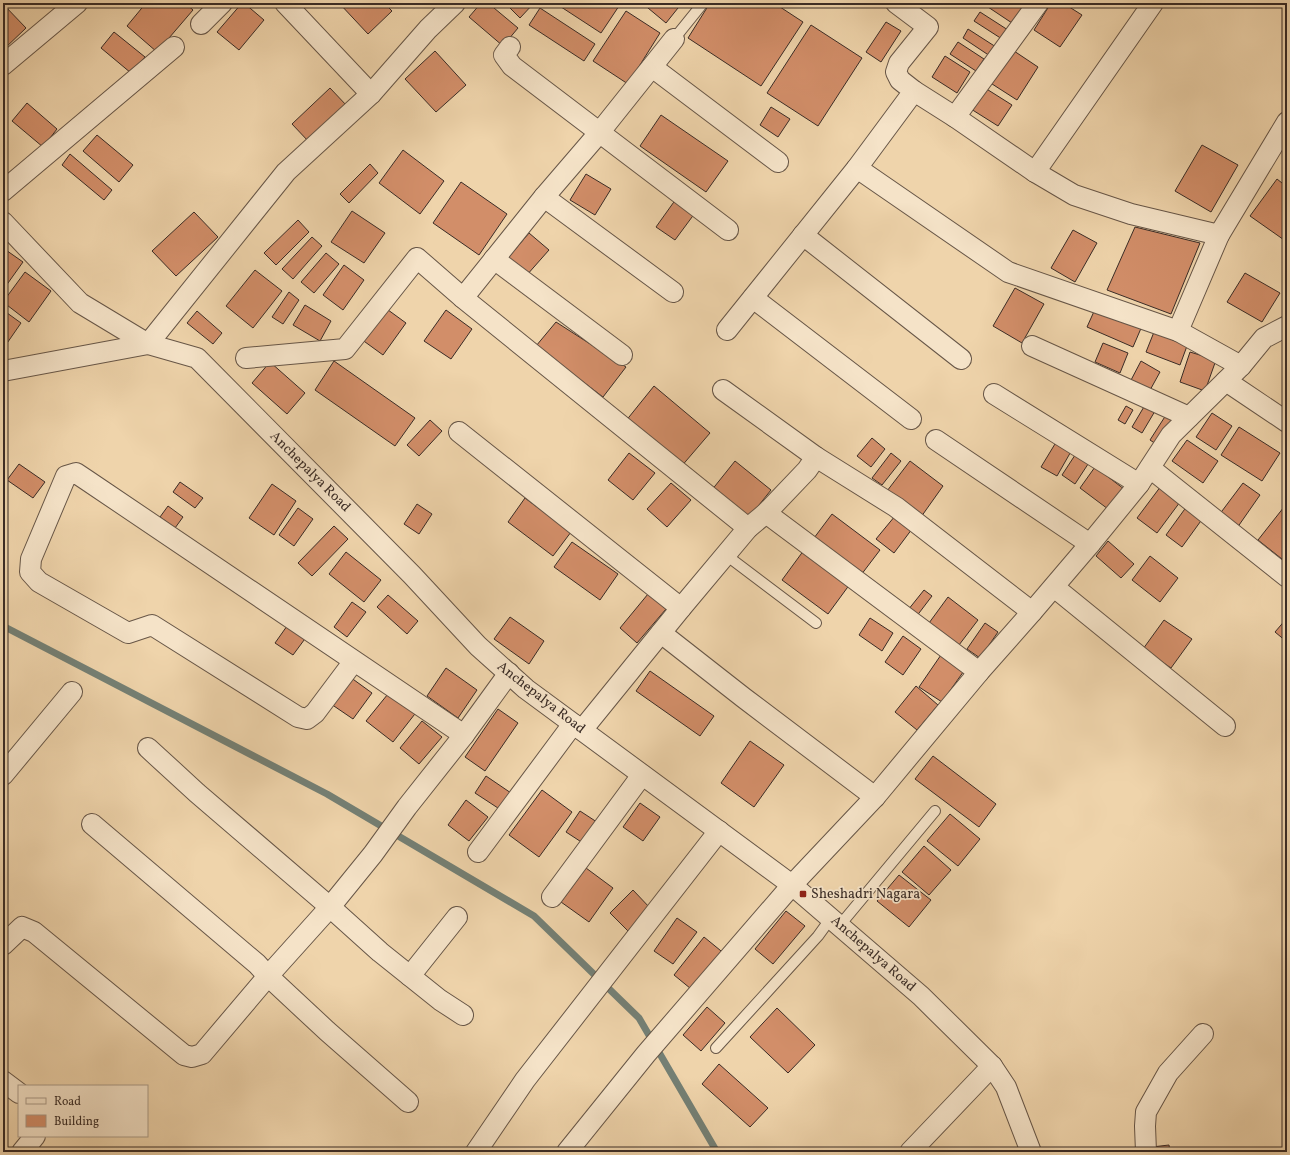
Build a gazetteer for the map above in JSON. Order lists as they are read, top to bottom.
{
  "streets": {
    "street": ["Anchepalya Road"]
  },
  "places": {
    "transit": ["Sheshadri Nagara"]
  },
  "legend": ["Road", "Building"]
}
